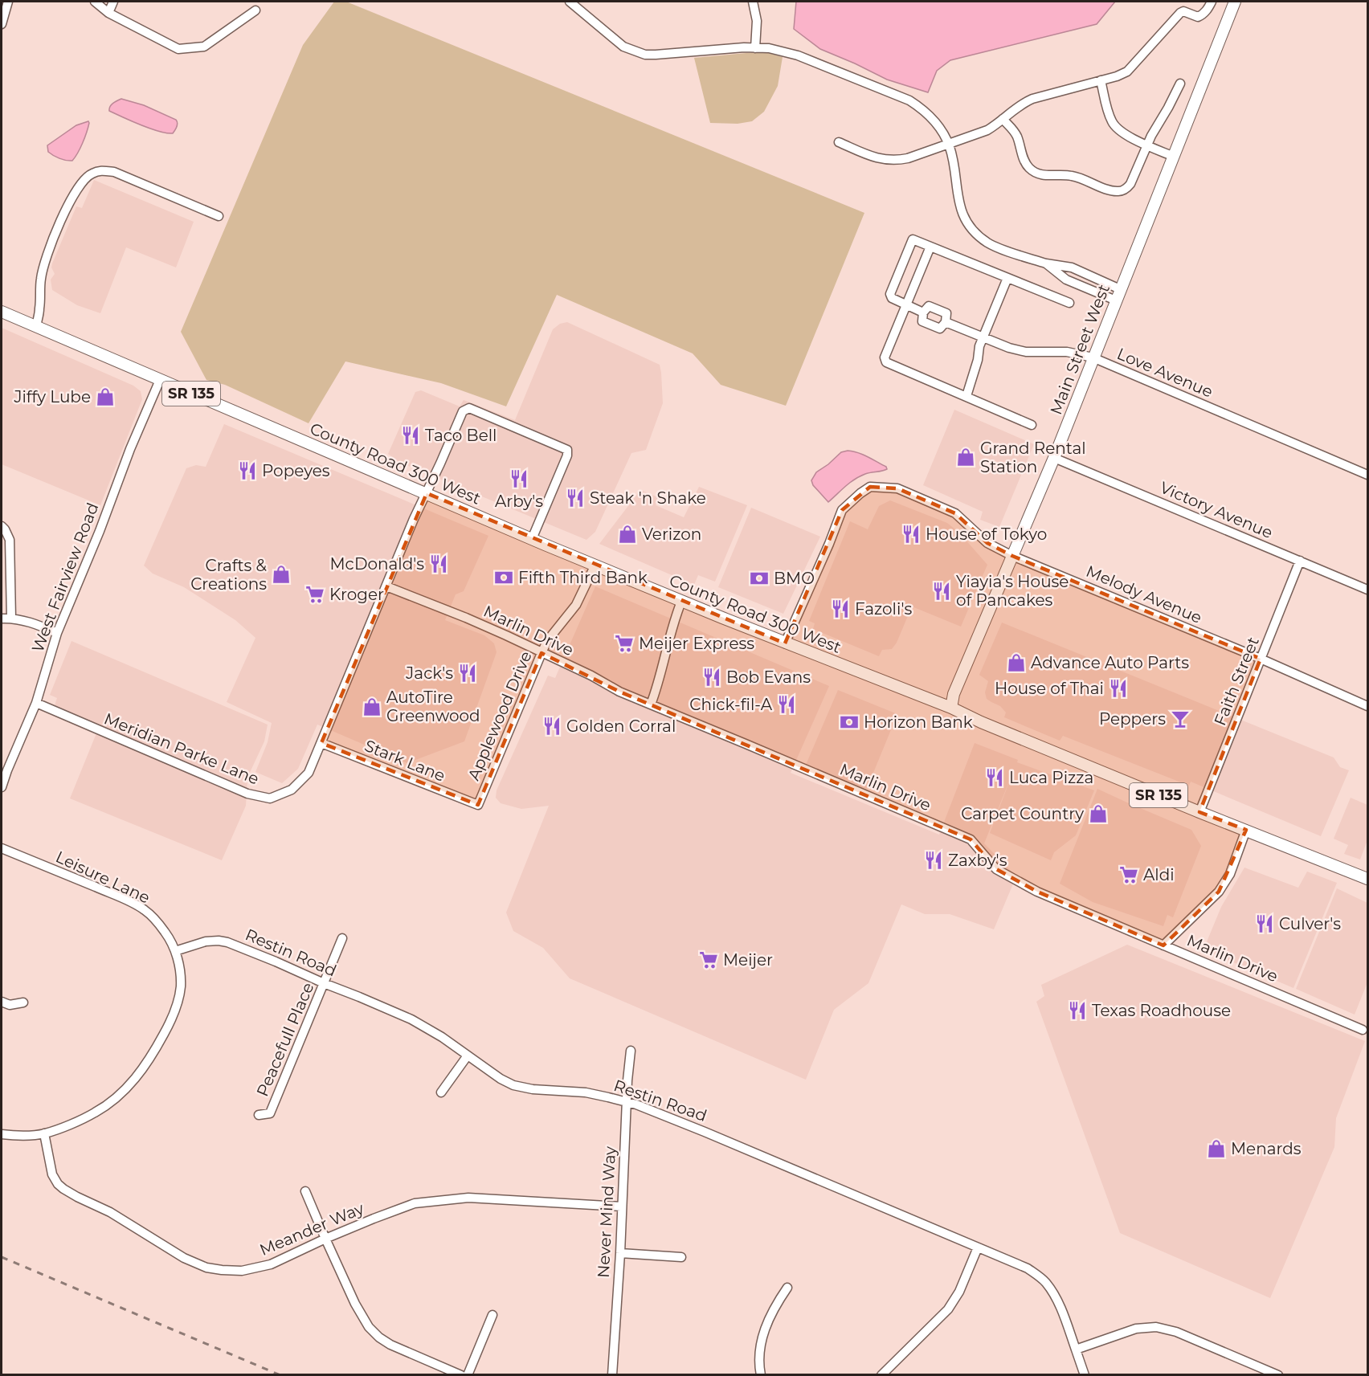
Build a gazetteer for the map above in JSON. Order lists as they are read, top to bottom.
{
  "streets": {
    "main road": ["Main Street West", "SR 135", "County Road 300 West"],
    "street": [
      "Love Avenue",
      "Victory Avenue",
      "West Fairview Road",
      "Melody Avenue",
      "Marlin Drive",
      "Faith Street",
      "Applewood Drive",
      "Meridian Parke Lane",
      "Stark Lane",
      "Leisure Lane",
      "Restin Road",
      "Peacefull Place",
      "Never Mind Way",
      "Meander Way"
    ]
  },
  "crossings": [
    ["Main Street West", "Love Avenue"],
    ["Main Street West", "County Road 300 West"],
    ["Main Street West", "Victory Avenue"],
    ["Main Street West", "Melody Avenue"],
    ["County Road 300 West", "West Fairview Road"],
    ["County Road 300 West", "Melody Avenue"],
    ["County Road 300 West", "Faith Street"],
    ["County Road 300 West", "Applewood Drive"],
    ["County Road 300 West", "Meridian Parke Lane"],
    ["Victory Avenue", "Faith Street"],
    ["West Fairview Road", "Meridian Parke Lane"],
    ["Melody Avenue", "Faith Street"],
    ["Marlin Drive", "Applewood Drive"],
    ["Marlin Drive", "Meridian Parke Lane"],
    ["Applewood Drive", "Stark Lane"],
    ["Meridian Parke Lane", "Stark Lane"],
    ["Leisure Lane", "Restin Road"],
    ["Leisure Lane", "Meander Way"],
    ["Restin Road", "Peacefull Place"],
    ["Restin Road", "Never Mind Way"],
    ["Never Mind Way", "Meander Way"]
  ],
  "places": {
    "shop": [
      "Jiffy Lube",
      "Grand Rental Station",
      "Verizon",
      "Crafts & Creations",
      "Advance Auto Parts",
      "AutoTire Greenwood",
      "Carpet Country",
      "Menards"
    ],
    "restaurant": [
      "Taco Bell",
      "Popeyes",
      "Arby's",
      "Steak 'n Shake",
      "House of Tokyo",
      "McDonald's",
      "Yiayia's House of Pancakes",
      "Fazoli's",
      "Jack's",
      "Bob Evans",
      "House of Thai",
      "Chick-fil-A",
      "Golden Corral",
      "Luca Pizza",
      "Zaxby's",
      "Culver's",
      "Texas Roadhouse"
    ],
    "bank": ["Fifth Third Bank", "BMO", "Horizon Bank"],
    "supermarket": [
      "Kroger",
      "Meijer Express",
      "Aldi",
      "Meijer"
    ],
    "bar": ["Peppers"]
  }
}
